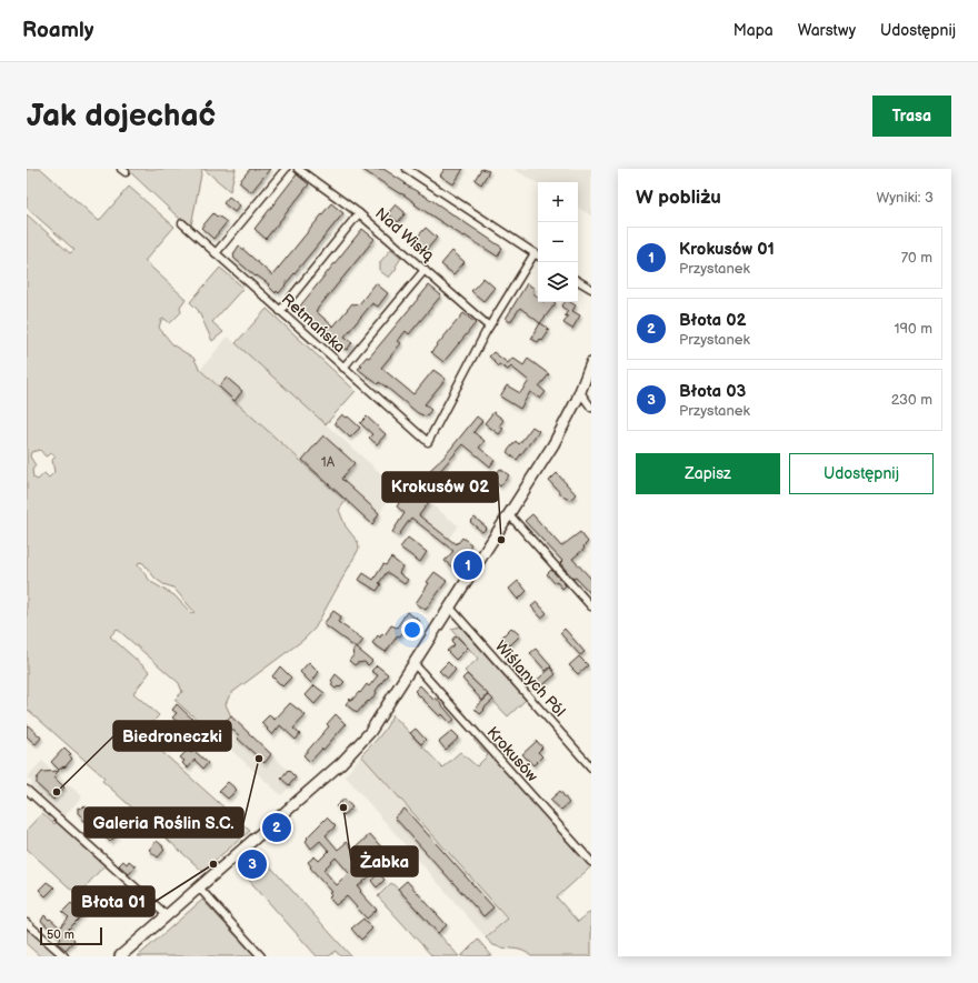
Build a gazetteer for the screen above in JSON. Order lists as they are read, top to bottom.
{
  "streets": {
    "street": [
      "Nad Wisłą",
      "Retmańska",
      "Wiślanych Pól",
      "Krokusów"
    ]
  },
  "crossings": [
    ["Nad Wisłą", "Retmańska"]
  ],
  "places": [
    "Krokusów 02",
    "Galeria Roślin S.C.",
    "Biedroneczki",
    "Żabka",
    "Błota 01"
  ],
  "house_numbers": ["1A"],
  "scale_bar": "50 m",
  "page": {
    "header": "Roamly",
    "nav": ["Mapa", "Warstwy", "Udostępnij"],
    "buttons": [
      "Trasa",
      ["Zapisz", "Udostępnij"]
    ],
    "title": "Jak dojechać",
    "heading": ["W pobliżu", "Wyniki: 3"],
    "map_buttons": ["+", "−"],
    "list": [
      {
        "mark": "1",
        "name": "Krokusów 01",
        "note": "Przystanek",
        "value": "70 m"
      },
      {
        "mark": "2",
        "name": "Błota 02",
        "note": "Przystanek",
        "value": "190 m"
      },
      {
        "mark": "3",
        "name": "Błota 03",
        "note": "Przystanek",
        "value": "230 m"
      }
    ],
    "pins": ["1", "2", "3"],
    "scale": "50 m"
  }
}
